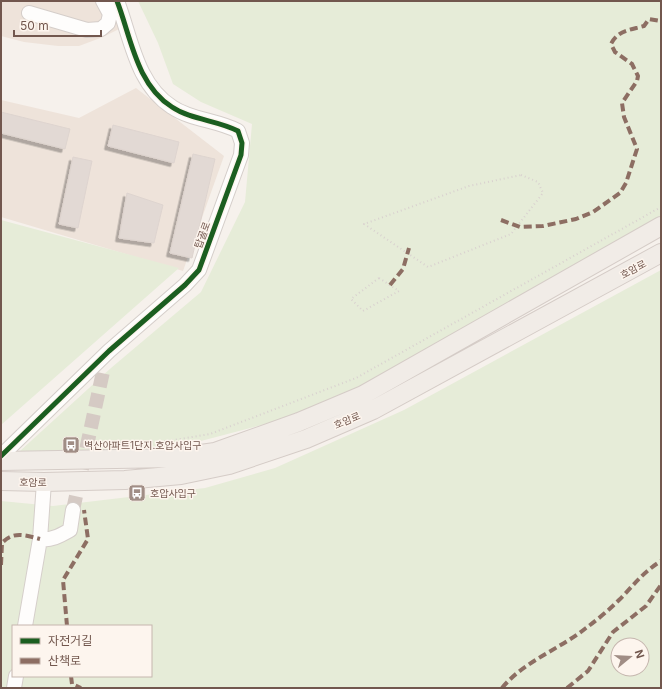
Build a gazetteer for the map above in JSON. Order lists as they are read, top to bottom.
{
  "streets": {
    "main road": ["호암로"],
    "street": ["탑골로"]
  },
  "places": {
    "bus stop": ["벽산아파트1단지.호압사입구", "호압사입구"]
  },
  "legend": ["자전거길", "산책로"],
  "scale_bar": "50 m",
  "north": "right"
}
